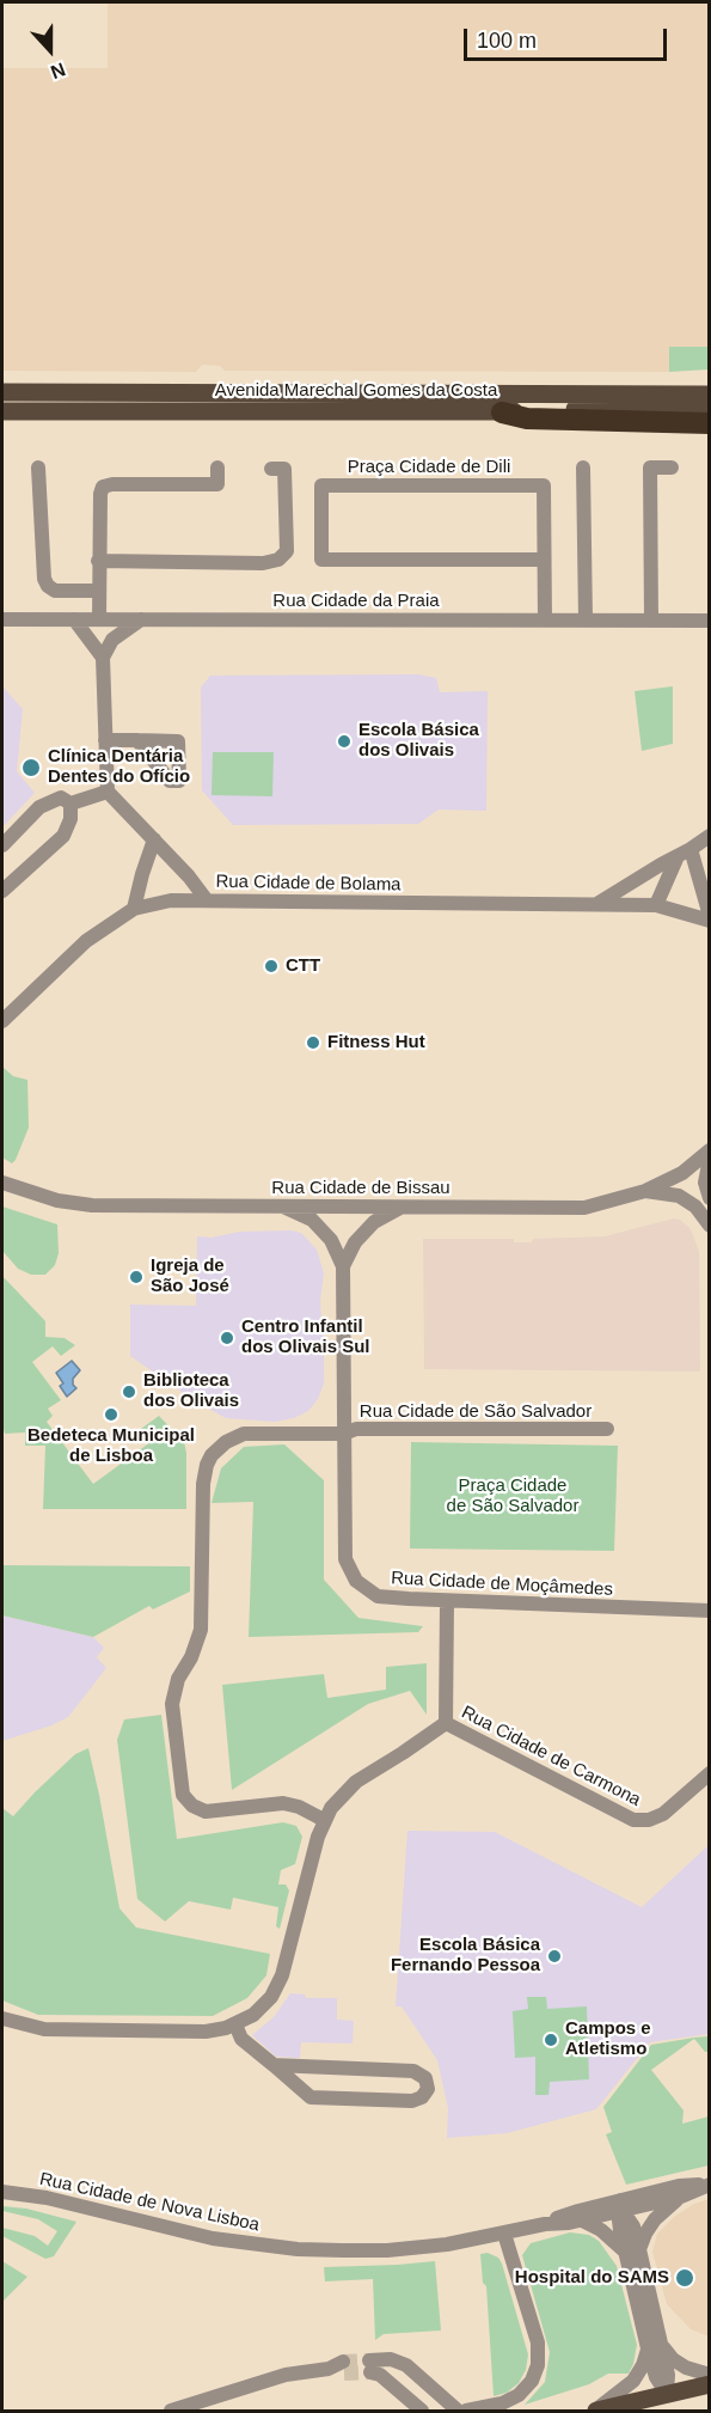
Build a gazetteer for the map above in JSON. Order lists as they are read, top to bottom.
{
  "streets": {
    "main road": ["Avenida Marechal Gomes da Costa"],
    "street": [
      "Praça Cidade de Dili",
      "Rua Cidade da Praia",
      "Rua Cidade de Bolama",
      "Rua Cidade de Bissau",
      "Rua Cidade de São Salvador",
      "Rua Cidade de Moçâmedes",
      "Rua Cidade de Carmona",
      "Rua Cidade de Nova Lisboa"
    ]
  },
  "crossings": [
    ["Praça Cidade de Dili", "Rua Cidade da Praia"],
    ["Rua Cidade de Bissau", "Rua Cidade de Moçâmedes"],
    ["Rua Cidade de São Salvador", "Rua Cidade de Moçâmedes"]
  ],
  "parks": ["Praça Cidade de São Salvador"],
  "places": [
    "Escola Básica dos Olivais",
    "Clínica Dentária Dentes do Ofício",
    "CTT",
    "Fitness Hut",
    "Igreja de São José",
    "Centro Infantil dos Olivais Sul",
    "Biblioteca dos Olivais",
    "Bedeteca Municipal de Lisboa",
    "Escola Básica Fernando Pessoa",
    "Campos e Atletismo",
    "Hospital do SAMS"
  ],
  "scale_bar": "100 m",
  "north": "bottom"
}
